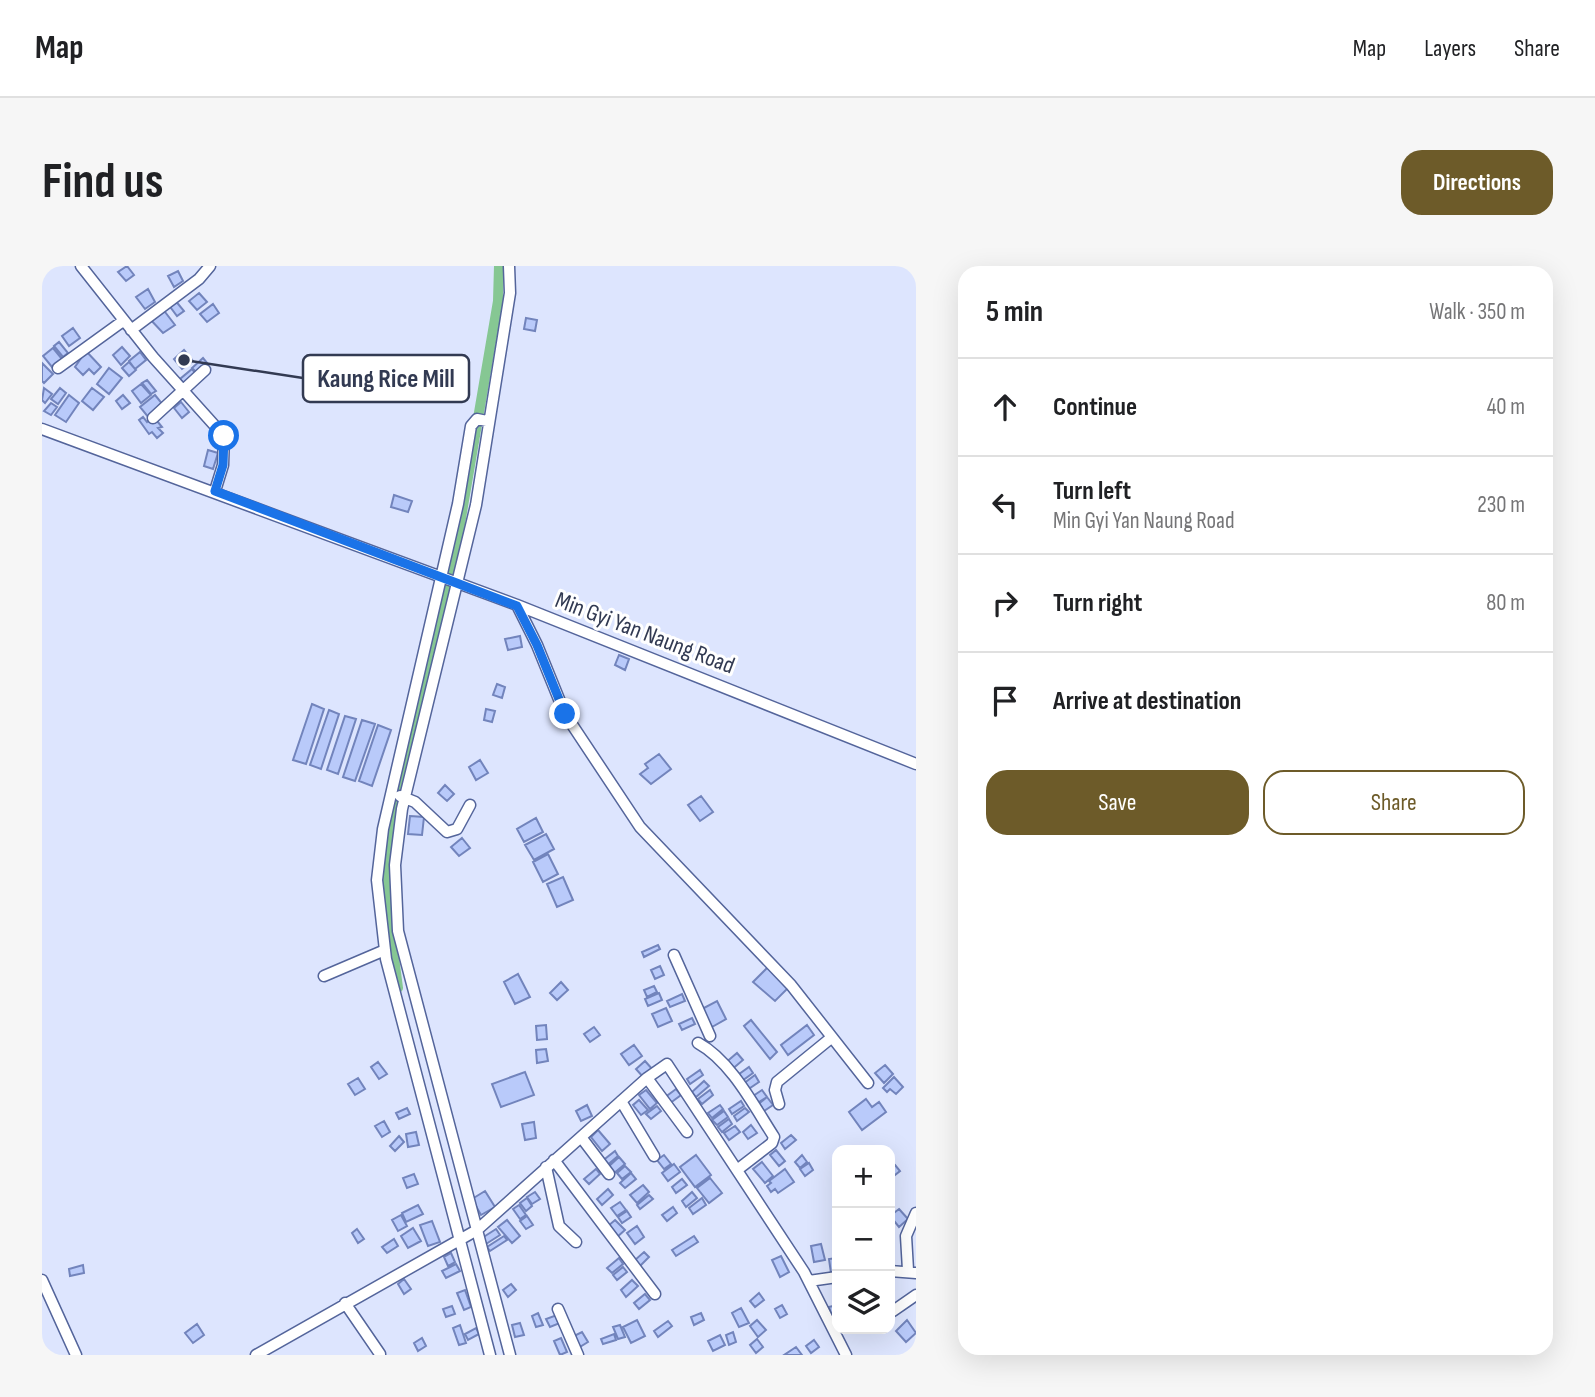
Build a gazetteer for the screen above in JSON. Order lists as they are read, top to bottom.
{
  "streets": {
    "street": ["Min Gyi Yan Naung Road"]
  },
  "places": ["Kaung Rice Mill"],
  "page": {
    "header": "Map",
    "nav": ["Map", "Layers", "Share"],
    "buttons": [
      "Directions",
      ["Save", "Share"]
    ],
    "title": "Find us",
    "heading": ["5 min", "Walk · 350 m"],
    "list": [
      ["Continue", "40 m"],
      ["Turn left", "Min Gyi Yan Naung Road", "230 m"],
      ["Turn right", "80 m"],
      "Arrive at destination"
    ],
    "map_buttons": ["+", "−"]
  }
}
